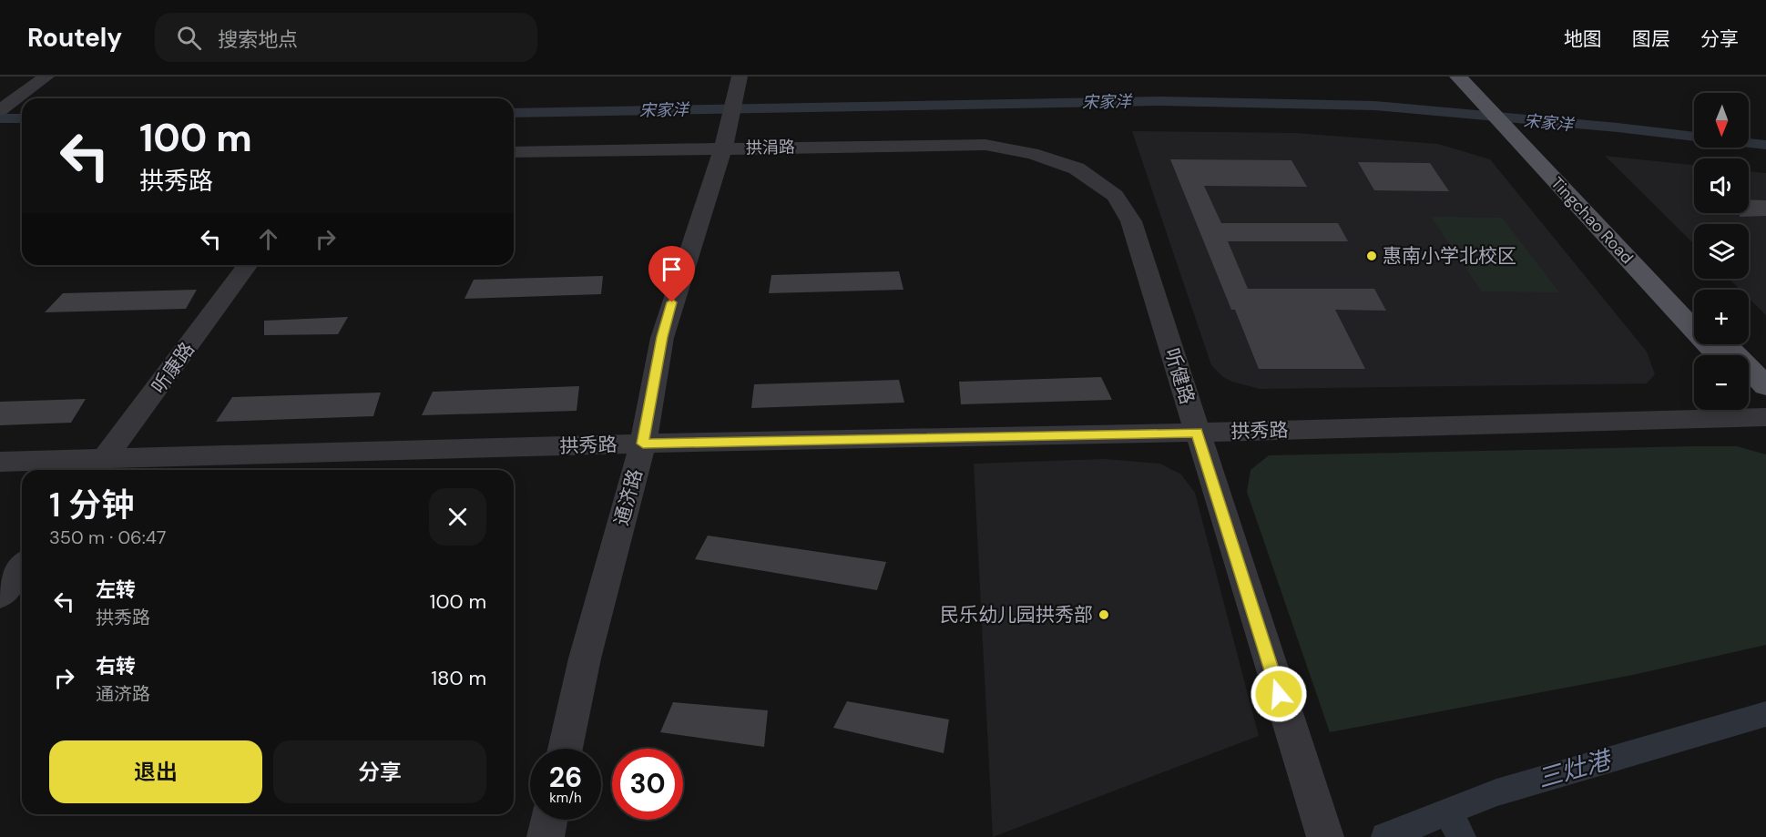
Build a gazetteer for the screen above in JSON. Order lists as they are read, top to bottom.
{
  "streets": {
    "main road": ["Tingchao Road"],
    "street": [
      "拱涓路",
      "听康路",
      "听健路",
      "拱秀路",
      "通济路"
    ]
  },
  "crossings": [
    ["拱涓路", "听健路"],
    ["拱涓路", "通济路"],
    ["听康路", "拱秀路"],
    ["听健路", "拱秀路"],
    ["拱秀路", "通济路"]
  ],
  "water": ["宋家洋", "三灶港"],
  "places": ["惠南小学北校区", "民乐幼儿园拱秀部"],
  "north": "bottom",
  "page": {
    "header": "Routely",
    "search": "搜索地点",
    "nav": ["地图", "图层", "分享"],
    "map_buttons": ["+", "−"],
    "turn": ["100 m", "拱秀路"],
    "heading": ["1 分钟", "350 m · 06:47"],
    "list": [
      {
        "name": "左转",
        "note": "拱秀路",
        "value": "100 m"
      },
      {
        "name": "右转",
        "note": "通济路",
        "value": "180 m"
      }
    ],
    "buttons": ["退出", "分享"],
    "speed": "26 km/h",
    "limit": "30"
  }
}
